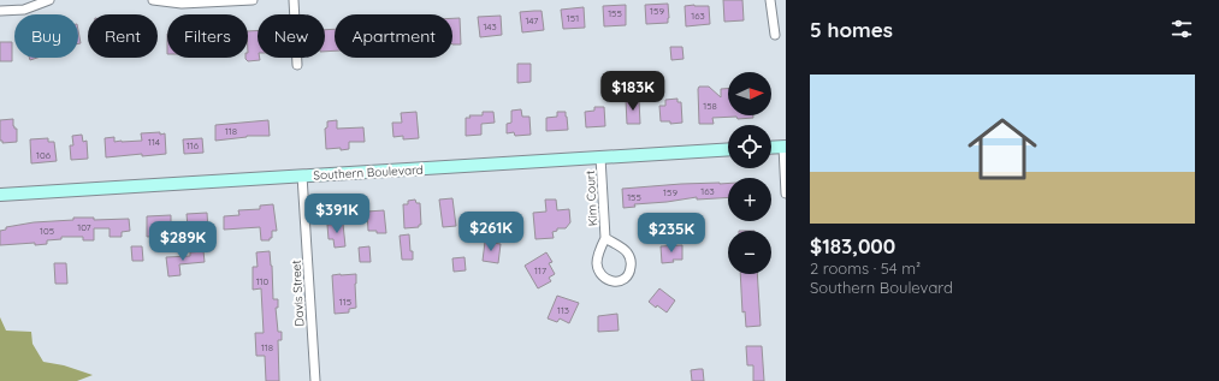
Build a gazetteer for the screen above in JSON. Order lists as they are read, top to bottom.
{
  "streets": {
    "street": ["Southern Boulevard", "Kim Court", "Davis Street"]
  },
  "crossings": [
    ["Southern Boulevard", "Kim Court"],
    ["Southern Boulevard", "Davis Street"]
  ],
  "house_numbers": [
    "159",
    "155",
    "163",
    "151",
    "147",
    "143",
    "158",
    "118",
    "114",
    "116",
    "106",
    "163",
    "159",
    "155",
    "107",
    "105",
    "117",
    "110",
    "115",
    "113",
    "118"
  ],
  "north": "right",
  "page": {
    "heading": "5 homes",
    "chip": [
      "Buy",
      "Rent",
      "Filters",
      "New",
      "Apartment"
    ],
    "list": [
      {
        "name": "$183,000",
        "note": "2 rooms · 54 m² · Southern Boulevard"
      }
    ],
    "price": [
      "$183K",
      "$391K",
      "$261K",
      "$235K",
      "$289K"
    ],
    "map_buttons": ["+", "−"]
  }
}
